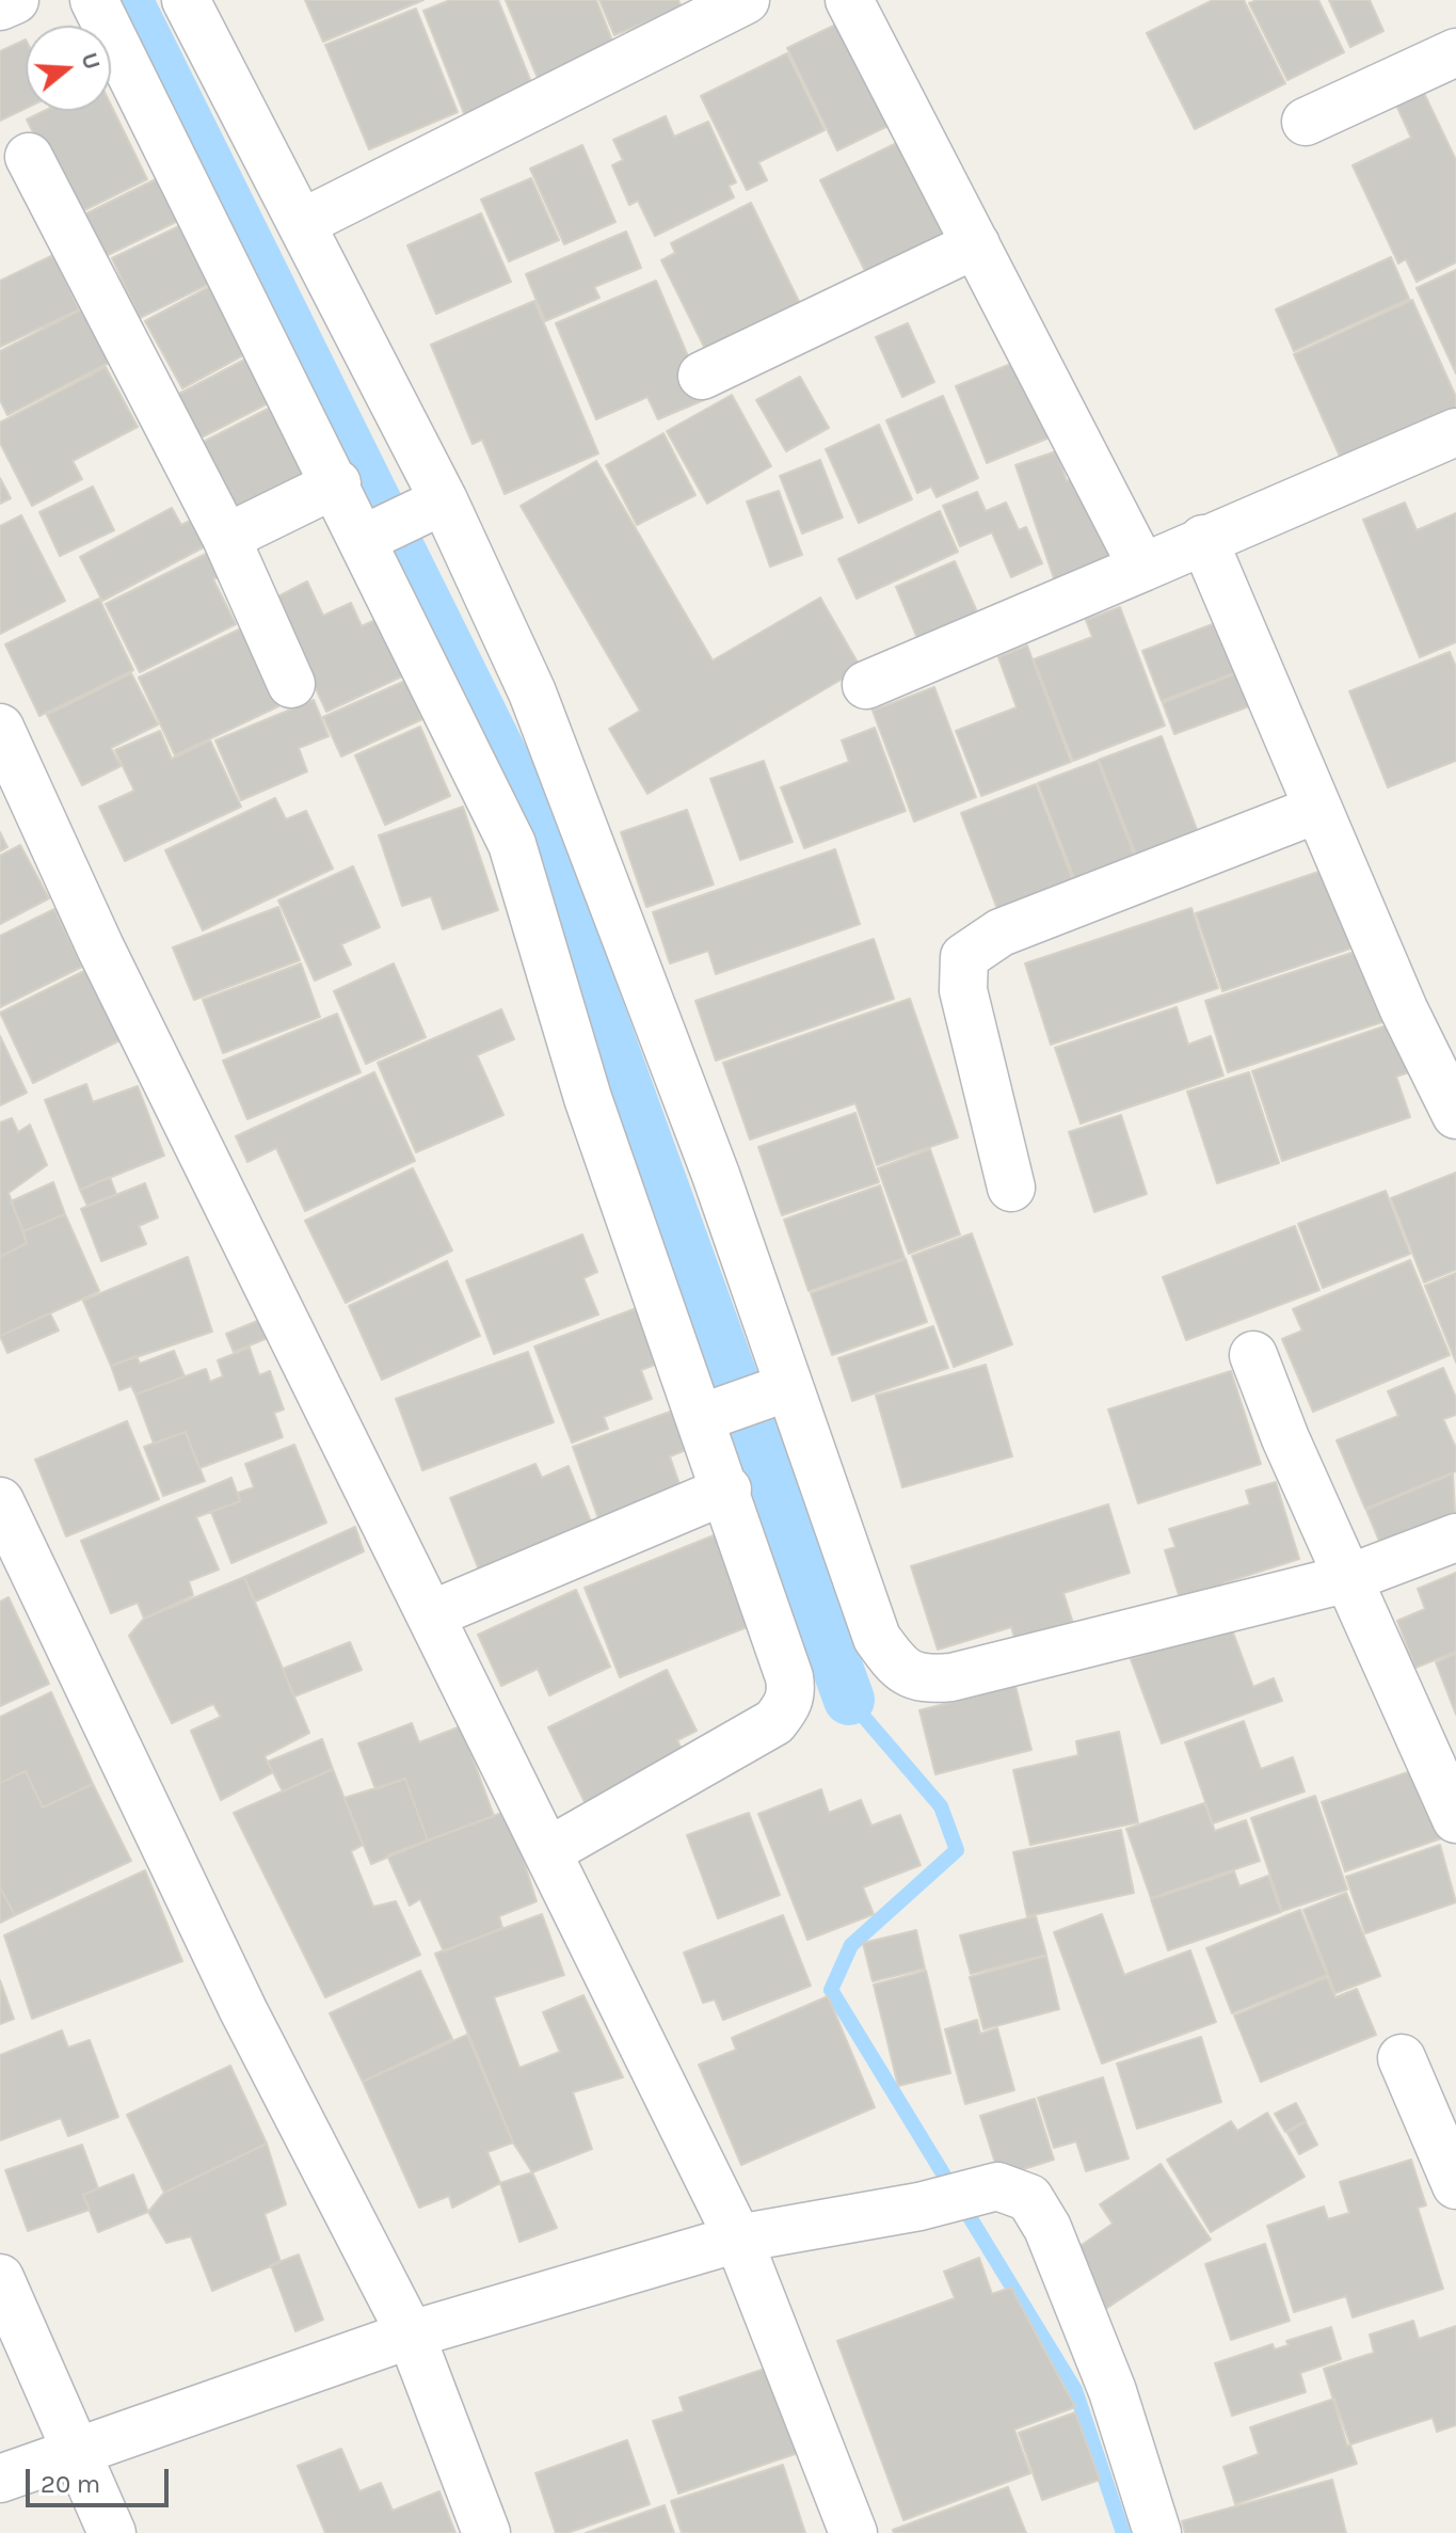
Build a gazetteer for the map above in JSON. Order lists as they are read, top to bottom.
{
  "scale_bar": "20 m",
  "north": "right"
}
